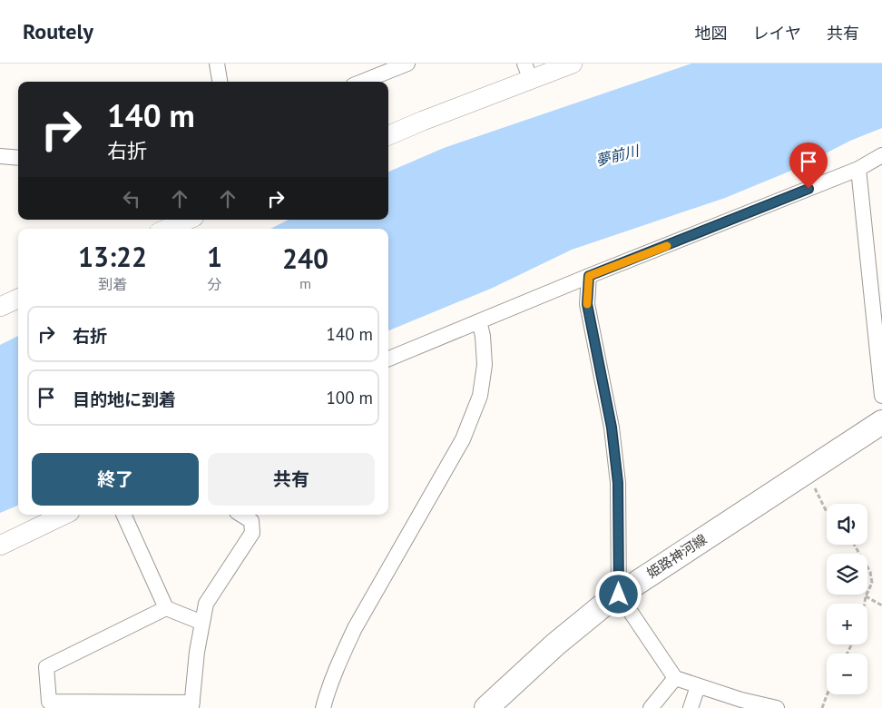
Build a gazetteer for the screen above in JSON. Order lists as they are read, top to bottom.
{
  "streets": {
    "main road": ["姫路神河線"]
  },
  "water": ["夢前川"],
  "page": {
    "header": "Routely",
    "nav": ["地図", "レイヤ", "共有"],
    "turn": ["140 m", "右折"],
    "eta": [
      "13:22",
      "到着",
      "1",
      "分",
      "240",
      "m"
    ],
    "list": [
      {
        "name": "右折",
        "value": "140 m"
      },
      {
        "name": "目的地に到着",
        "value": "100 m"
      }
    ],
    "buttons": ["終了", "共有"],
    "map_buttons": ["+", "−"]
  }
}
